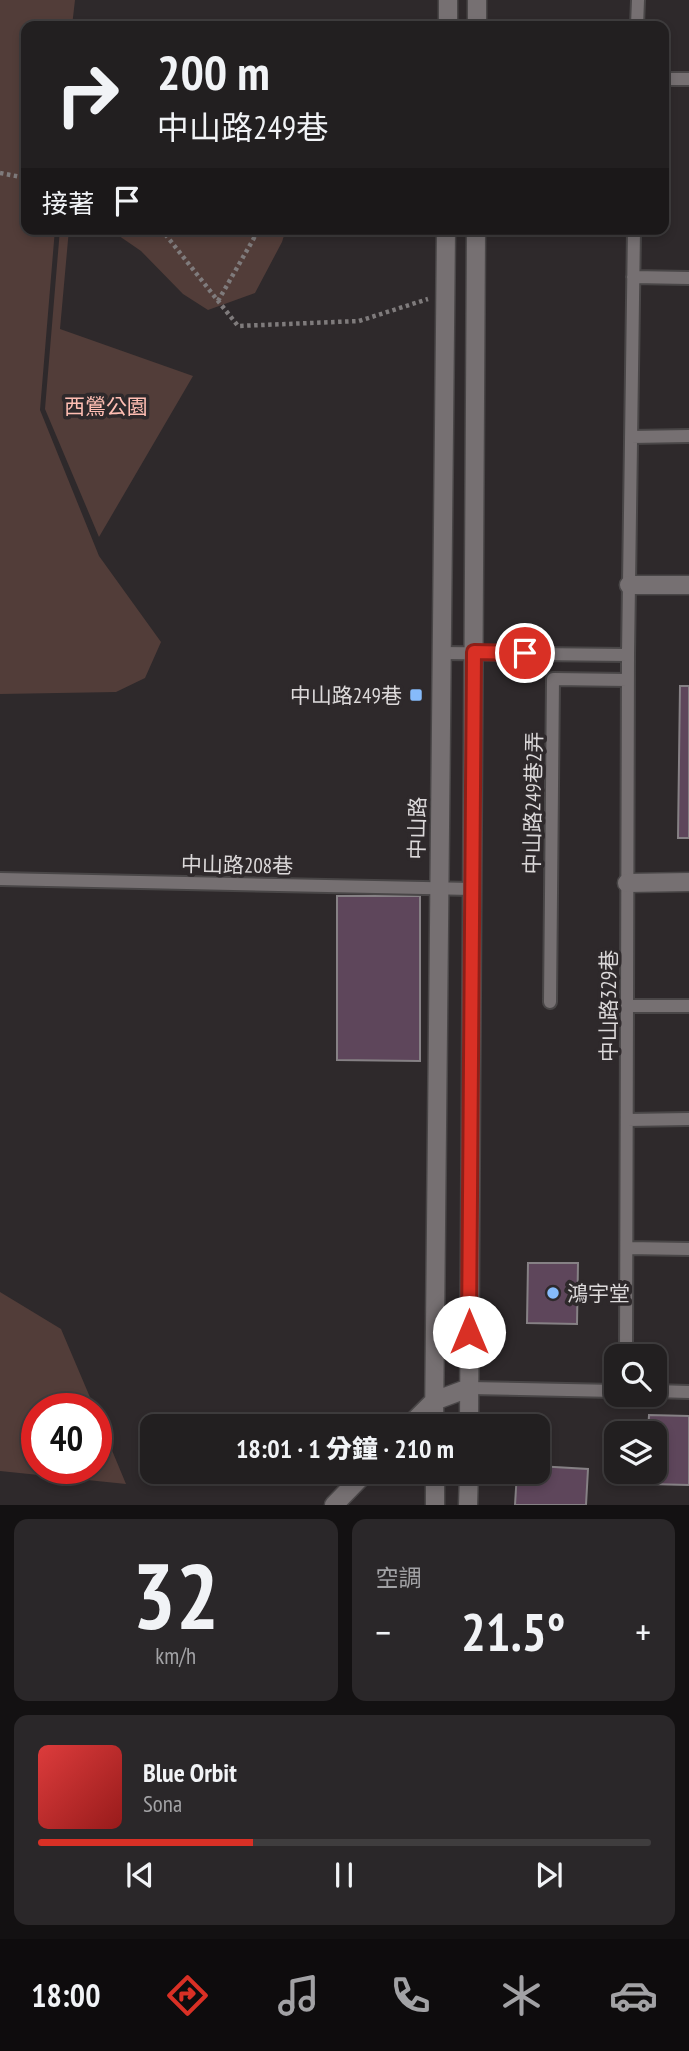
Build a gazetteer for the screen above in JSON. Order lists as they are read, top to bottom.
{
  "streets": {
    "street": ["中山路"],
    "lane": ["中山路249巷2弄", "中山路208巷", "中山路329巷"]
  },
  "crossings": [
    ["中山路249巷2弄", "中山路329巷"],
    ["中山路", "中山路208巷"]
  ],
  "parks": ["西鶯公園"],
  "places": {
    "transit": ["中山路249巷"],
    "other": ["鴻宇堂"]
  },
  "page": {
    "turn": ["200 m", "中山路249巷"],
    "then": "接著",
    "limit": "40",
    "trip": "18:01 · 1 分鐘 · 210 m",
    "tile": [
      ["32", "km/h"],
      "空調"
    ],
    "heat": ["−", "21.5°", "+"],
    "song": ["Blue Orbit", "Sona"],
    "tabs": "18:00"
  }
}
